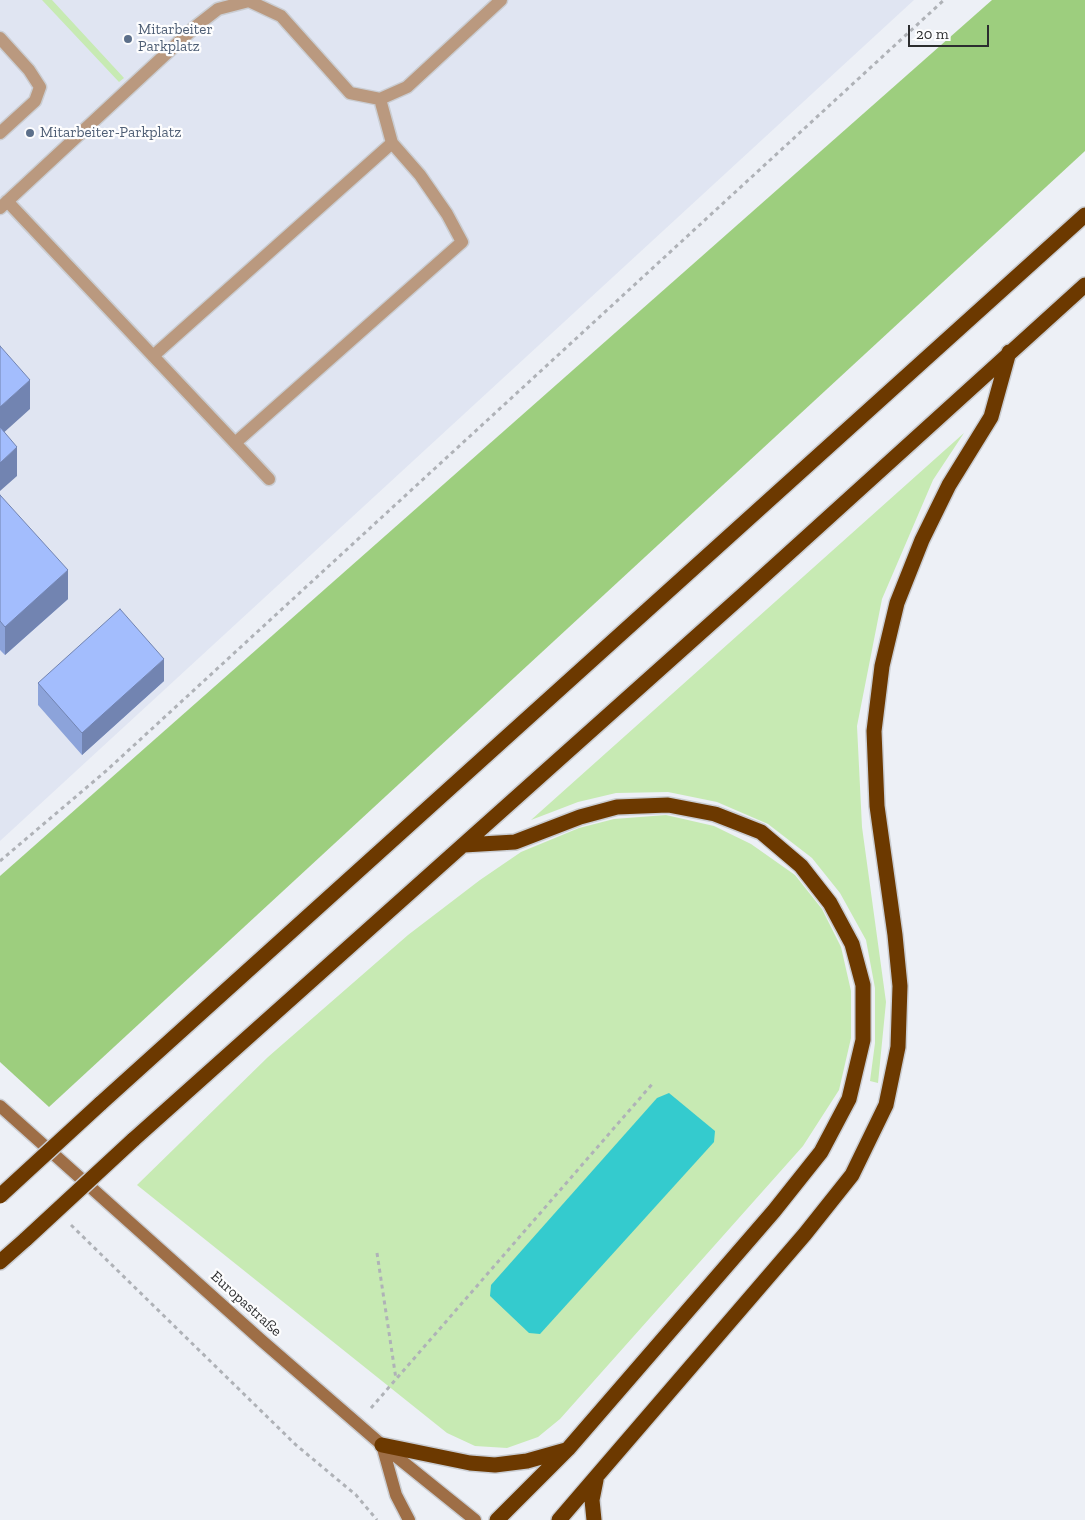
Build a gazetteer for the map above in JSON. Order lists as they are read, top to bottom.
{
  "streets": {
    "main road": ["Europastraße"]
  },
  "places": ["Mitarbeiter Parkplatz", "Mitarbeiter-Parkplatz"],
  "scale_bar": "20 m"
}
